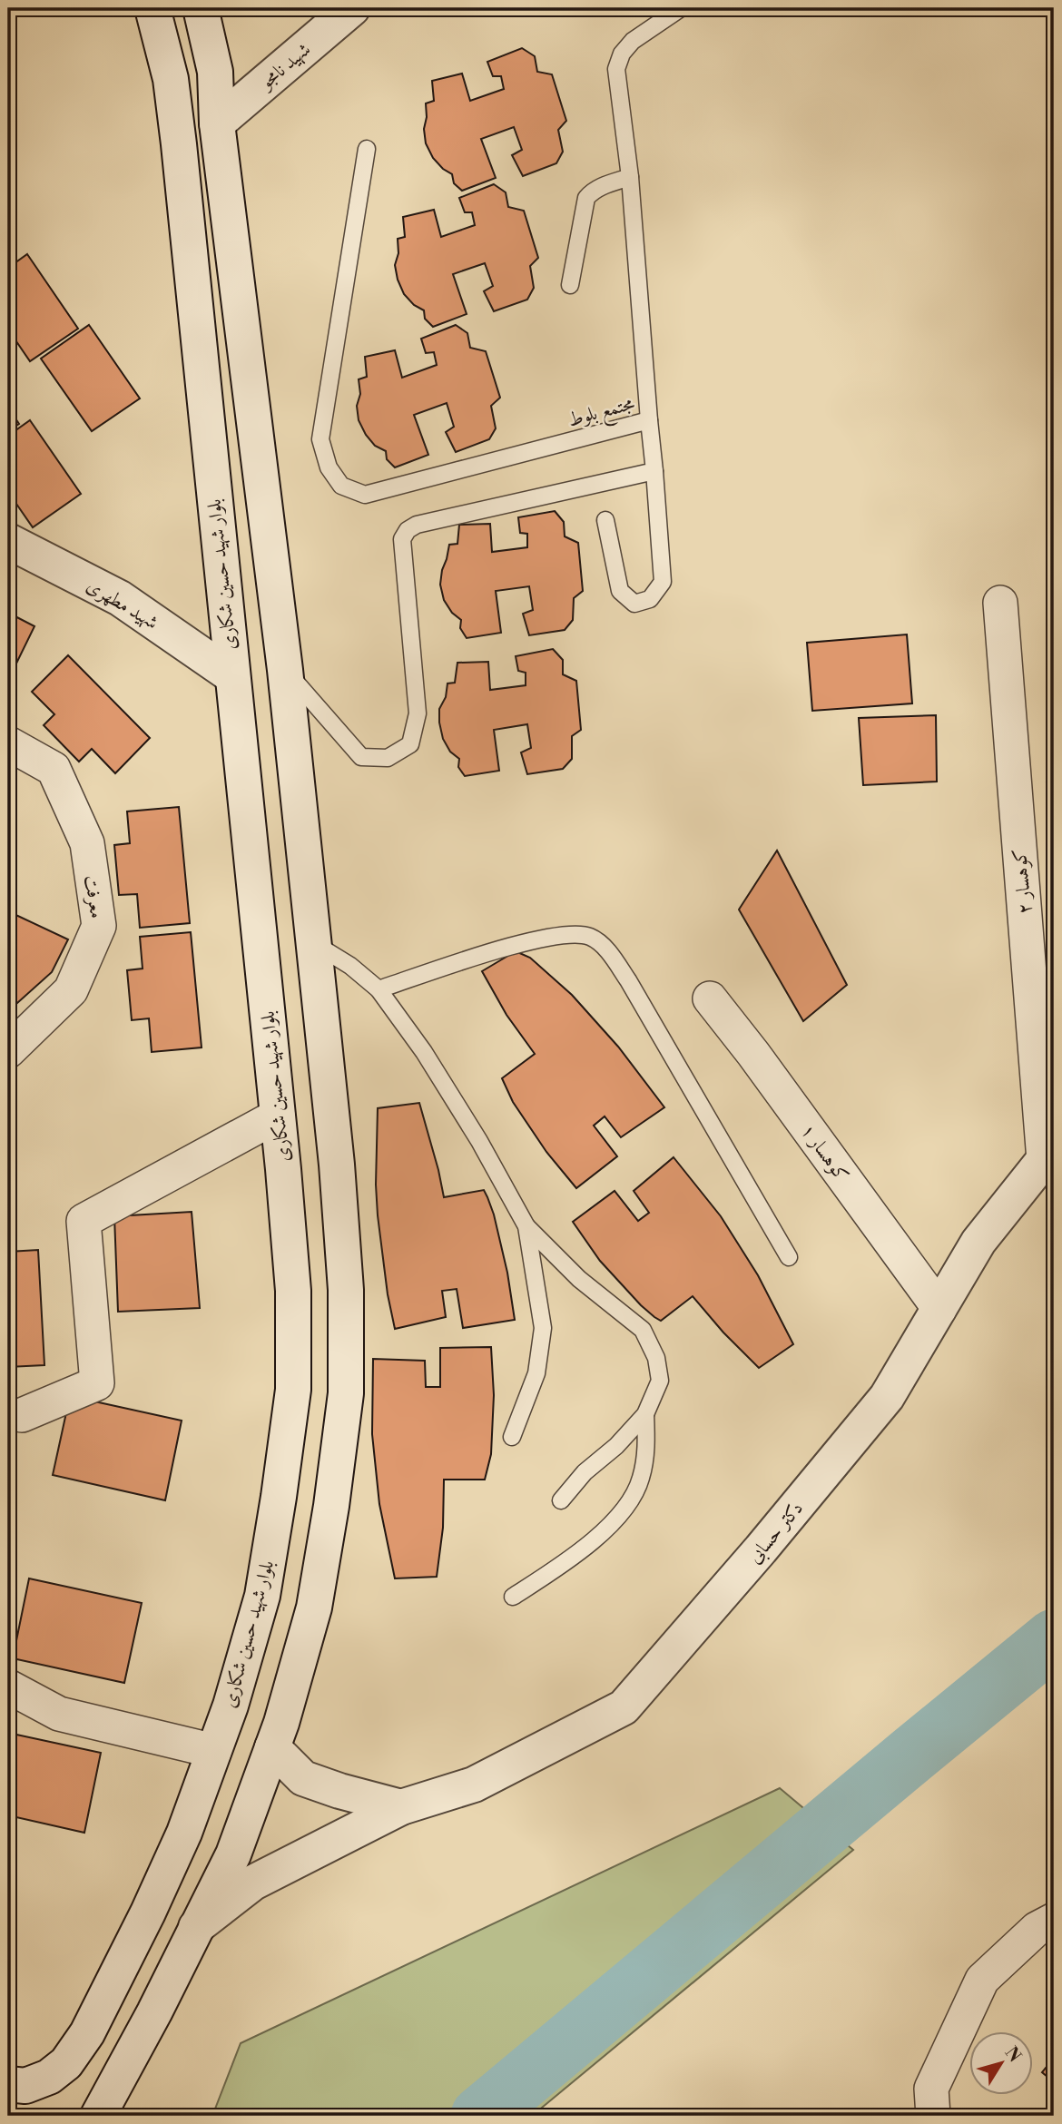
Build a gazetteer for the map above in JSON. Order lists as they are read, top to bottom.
{
  "streets": {
    "main road": [
      "شهید نامجو",
      "بلوار شهید حسین شکاری",
      "شهید مطهری",
      "دکتر حسابی"
    ],
    "street": ["کوهسار ۲", "معرفت", "کوهسار ۱"],
    "lane": ["مجتمع بلوط"]
  },
  "crossings": [
    ["شهید نامجو", "بلوار شهید حسین شکاری"],
    ["بلوار شهید حسین شکاری", "شهید مطهری"],
    ["کوهسار ۲", "دکتر حسابی"],
    ["کوهسار ۱", "دکتر حسابی"]
  ],
  "north": "top right"
}
